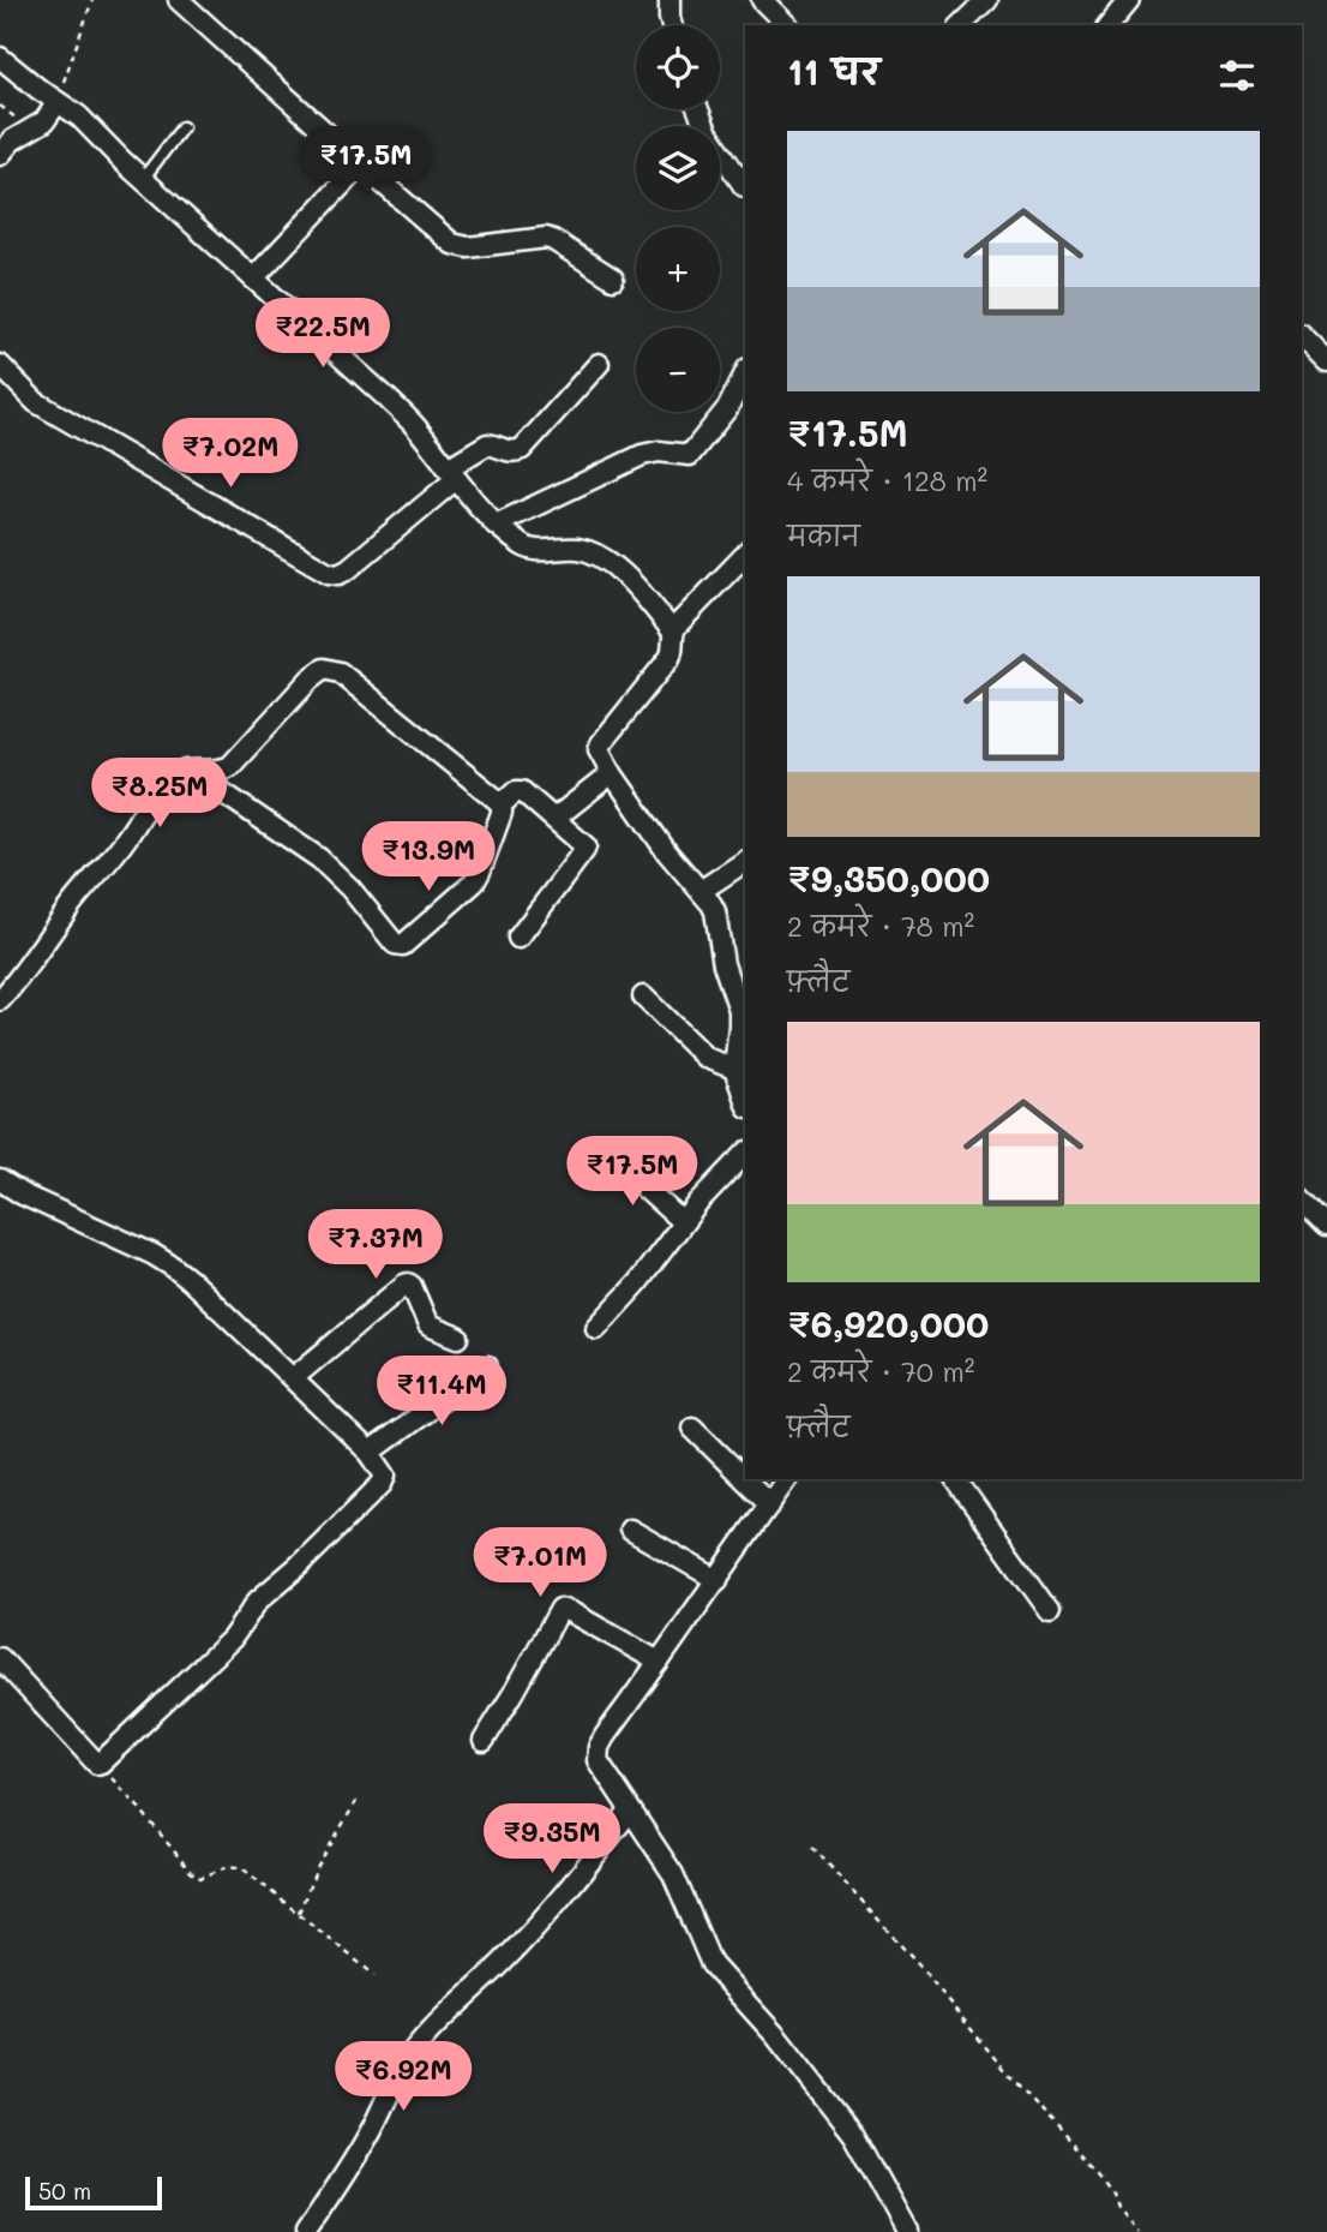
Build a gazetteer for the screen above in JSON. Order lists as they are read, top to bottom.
{
  "scale_bar": "50 m",
  "page": {
    "map_buttons": ["+", "−"],
    "heading": "11 घर",
    "price": [
      "₹17.5M",
      "₹22.5M",
      "₹7.02M",
      "₹8.25M",
      "₹13.9M",
      "₹17.5M",
      "₹7.37M",
      "₹11.4M",
      "₹7.01M",
      "₹9.35M",
      "₹6.92M"
    ],
    "list": [
      {
        "name": "₹17.5M",
        "note": "4 कमरे · 128 m² · मकान"
      },
      {
        "name": "₹9,350,000",
        "note": "2 कमरे · 78 m² · फ़्लैट"
      },
      {
        "name": "₹6,920,000",
        "note": "2 कमरे · 70 m² · फ़्लैट"
      }
    ],
    "scale": "50 m"
  }
}
